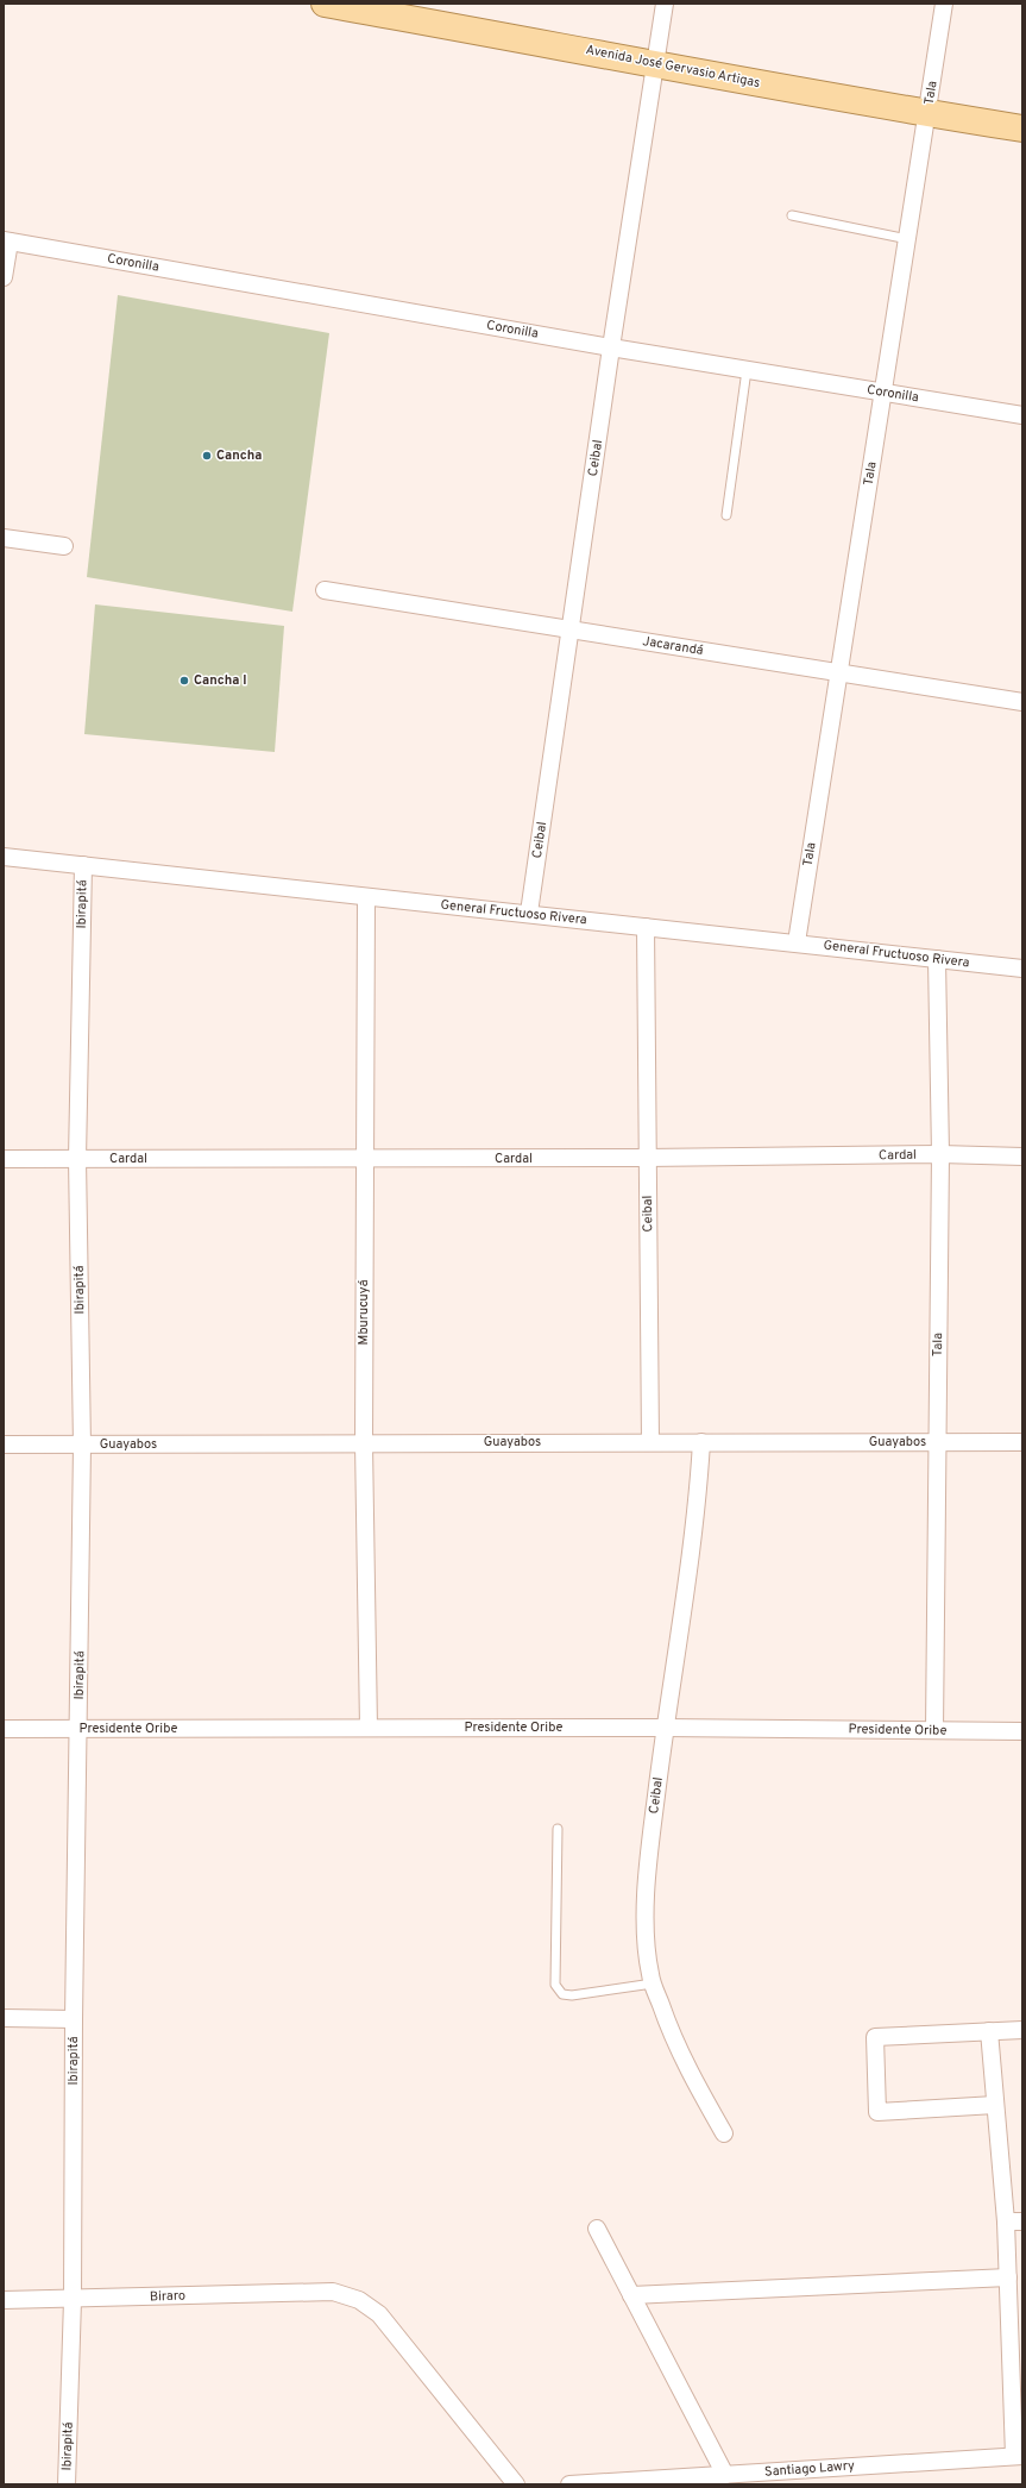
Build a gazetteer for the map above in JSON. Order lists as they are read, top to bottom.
{
  "streets": {
    "main road": ["Avenida José Gervasio Artigas"],
    "street": [
      "Tala",
      "Coronilla",
      "Ceibal",
      "Jacarandá",
      "Ibirapitá",
      "General Fructuoso Rivera",
      "Cardal",
      "Mburucuyá",
      "Guayabos",
      "Presidente Oribe",
      "Biraro",
      "Santiago Lawry"
    ]
  },
  "crossings": [
    ["Avenida José Gervasio Artigas", "Tala"],
    ["Avenida José Gervasio Artigas", "Ceibal"],
    ["Tala", "Coronilla"],
    ["Tala", "Jacarandá"],
    ["Tala", "General Fructuoso Rivera"],
    ["Tala", "Cardal"],
    ["Tala", "Guayabos"],
    ["Tala", "Presidente Oribe"],
    ["Coronilla", "Ceibal"],
    ["Ceibal", "Jacarandá"],
    ["Ceibal", "General Fructuoso Rivera"],
    ["Ceibal", "Cardal"],
    ["Ceibal", "Guayabos"],
    ["Ceibal", "Presidente Oribe"],
    ["Ibirapitá", "General Fructuoso Rivera"],
    ["Ibirapitá", "Cardal"],
    ["Ibirapitá", "Guayabos"],
    ["Ibirapitá", "Presidente Oribe"],
    ["Ibirapitá", "Biraro"],
    ["General Fructuoso Rivera", "Mburucuyá"],
    ["Cardal", "Mburucuyá"],
    ["Mburucuyá", "Guayabos"],
    ["Mburucuyá", "Presidente Oribe"]
  ],
  "places": ["Cancha", "Cancha I"]
}
